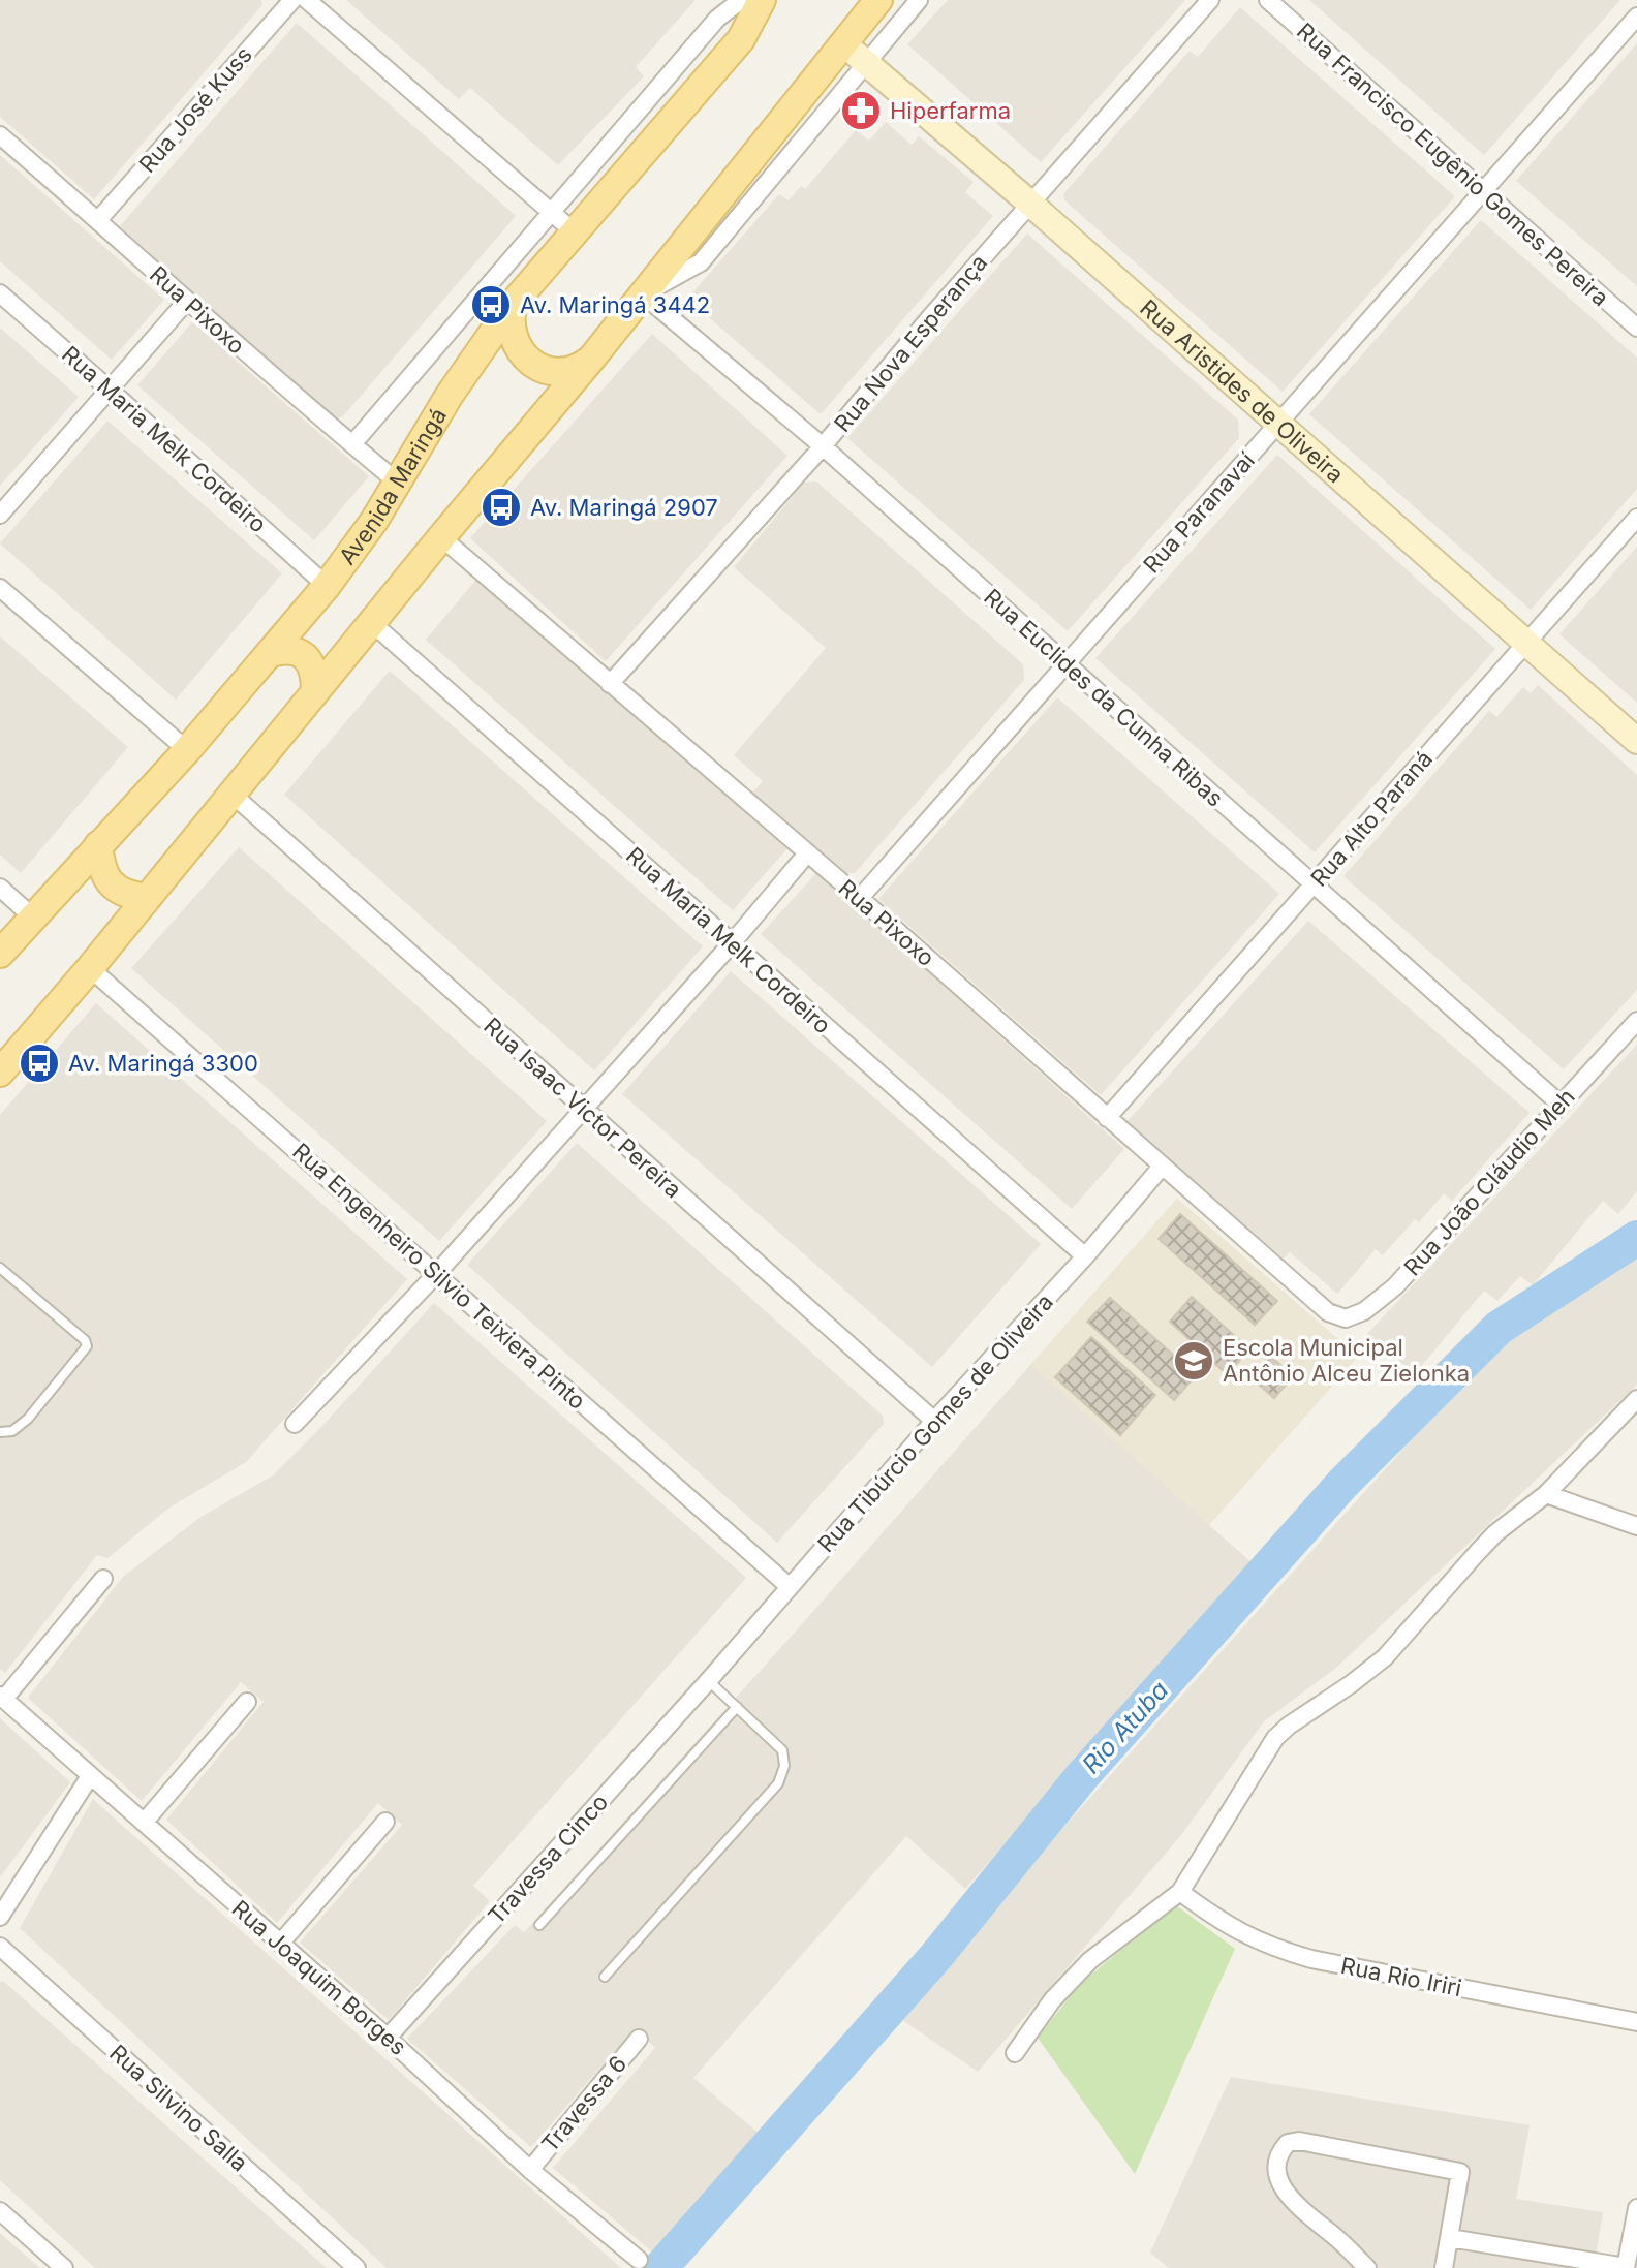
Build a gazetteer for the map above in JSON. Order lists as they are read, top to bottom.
{
  "streets": {
    "main road": ["Rua Aristides de Oliveira", "Avenida Maringá"],
    "street": [
      "Rua José Kuss",
      "Rua Francisco Eugênio Gomes Pereira",
      "Rua Pixoxo",
      "Rua Nova Esperança",
      "Rua Maria Melk Cordeiro",
      "Rua Paranavaí",
      "Rua Euclides da Cunha Ribas",
      "Rua Alto Paraná",
      "Rua Isaac Victor Pereira",
      "Rua João Cláudio Meh",
      "Rua Engenheiro Silvio Teixiera Pinto",
      "Rua Tibúrcio Gomes de Oliveira",
      "Travessa Cinco",
      "Rua Rio Iriri",
      "Rua Joaquim Borges",
      "Travessa 6",
      "Rua Silvino Salla"
    ]
  },
  "crossings": [
    ["Rua José Kuss", "Rua Pixoxo"],
    ["Rua Francisco Eugênio Gomes Pereira", "Rua Paranavaí"],
    ["Rua Pixoxo", "Rua Nova Esperança"],
    ["Rua Pixoxo", "Avenida Maringá"],
    ["Rua Pixoxo", "Rua Paranavaí"],
    ["Rua Pixoxo", "Rua Alto Paraná"],
    ["Rua Pixoxo", "Rua João Cláudio Meh"],
    ["Rua Pixoxo", "Rua Tibúrcio Gomes de Oliveira"],
    ["Rua Nova Esperança", "Rua Aristides de Oliveira"],
    ["Rua Nova Esperança", "Rua Euclides da Cunha Ribas"],
    ["Rua Aristides de Oliveira", "Rua Paranavaí"],
    ["Rua Aristides de Oliveira", "Rua Alto Paraná"],
    ["Rua Maria Melk Cordeiro", "Avenida Maringá"],
    ["Rua Maria Melk Cordeiro", "Rua Tibúrcio Gomes de Oliveira"],
    ["Rua Paranavaí", "Rua Euclides da Cunha Ribas"],
    ["Rua Euclides da Cunha Ribas", "Rua Alto Paraná"],
    ["Rua Euclides da Cunha Ribas", "Rua João Cláudio Meh"],
    ["Rua Isaac Victor Pereira", "Rua Tibúrcio Gomes de Oliveira"],
    ["Rua Engenheiro Silvio Teixiera Pinto", "Rua Tibúrcio Gomes de Oliveira"],
    ["Rua Tibúrcio Gomes de Oliveira", "Travessa Cinco"],
    ["Travessa Cinco", "Rua Joaquim Borges"],
    ["Rua Joaquim Borges", "Travessa 6"]
  ],
  "water": ["Rio Atuba"],
  "places": {
    "pharmacy": ["Hiperfarma"],
    "bus stop": ["Av. Maringá 3442", "Av. Maringá 2907", "Av. Maringá 3300"],
    "school or university": ["Escola Municipal Antônio Alceu Zielonka"]
  }
}
